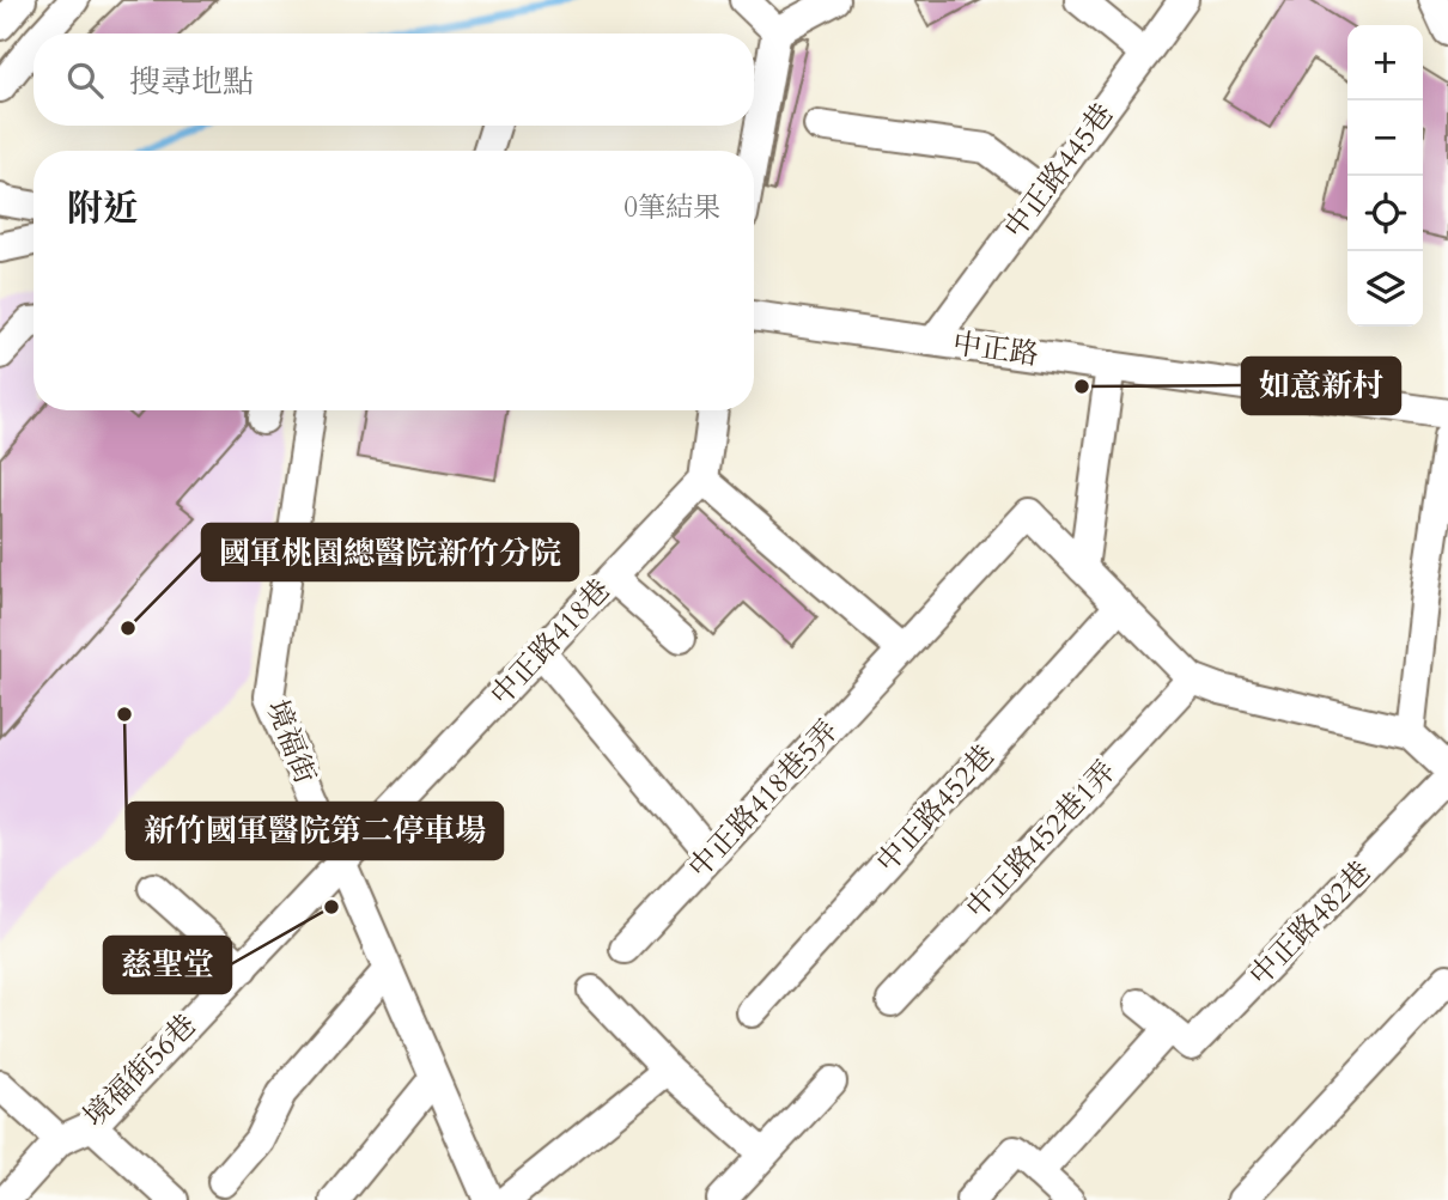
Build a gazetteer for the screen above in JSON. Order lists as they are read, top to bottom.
{
  "streets": {
    "street": [
      "中正路445巷",
      "中正路",
      "中正路418巷",
      "境福街",
      "中正路418巷5弄",
      "中正路452巷",
      "中正路452巷1弄",
      "中正路482巷",
      "境福街56巷"
    ]
  },
  "crossings": [
    ["中正路445巷", "中正路"],
    ["中正路418巷", "境福街"],
    ["中正路418巷", "境福街56巷"],
    ["境福街", "境福街56巷"]
  ],
  "places": [
    "如意新村",
    "國軍桃園總醫院新竹分院",
    "新竹國軍醫院第二停車場",
    "慈聖堂"
  ],
  "page": {
    "map_buttons": ["+", "−"],
    "search": "搜尋地點",
    "heading": ["附近", "0筆結果"]
  }
}
